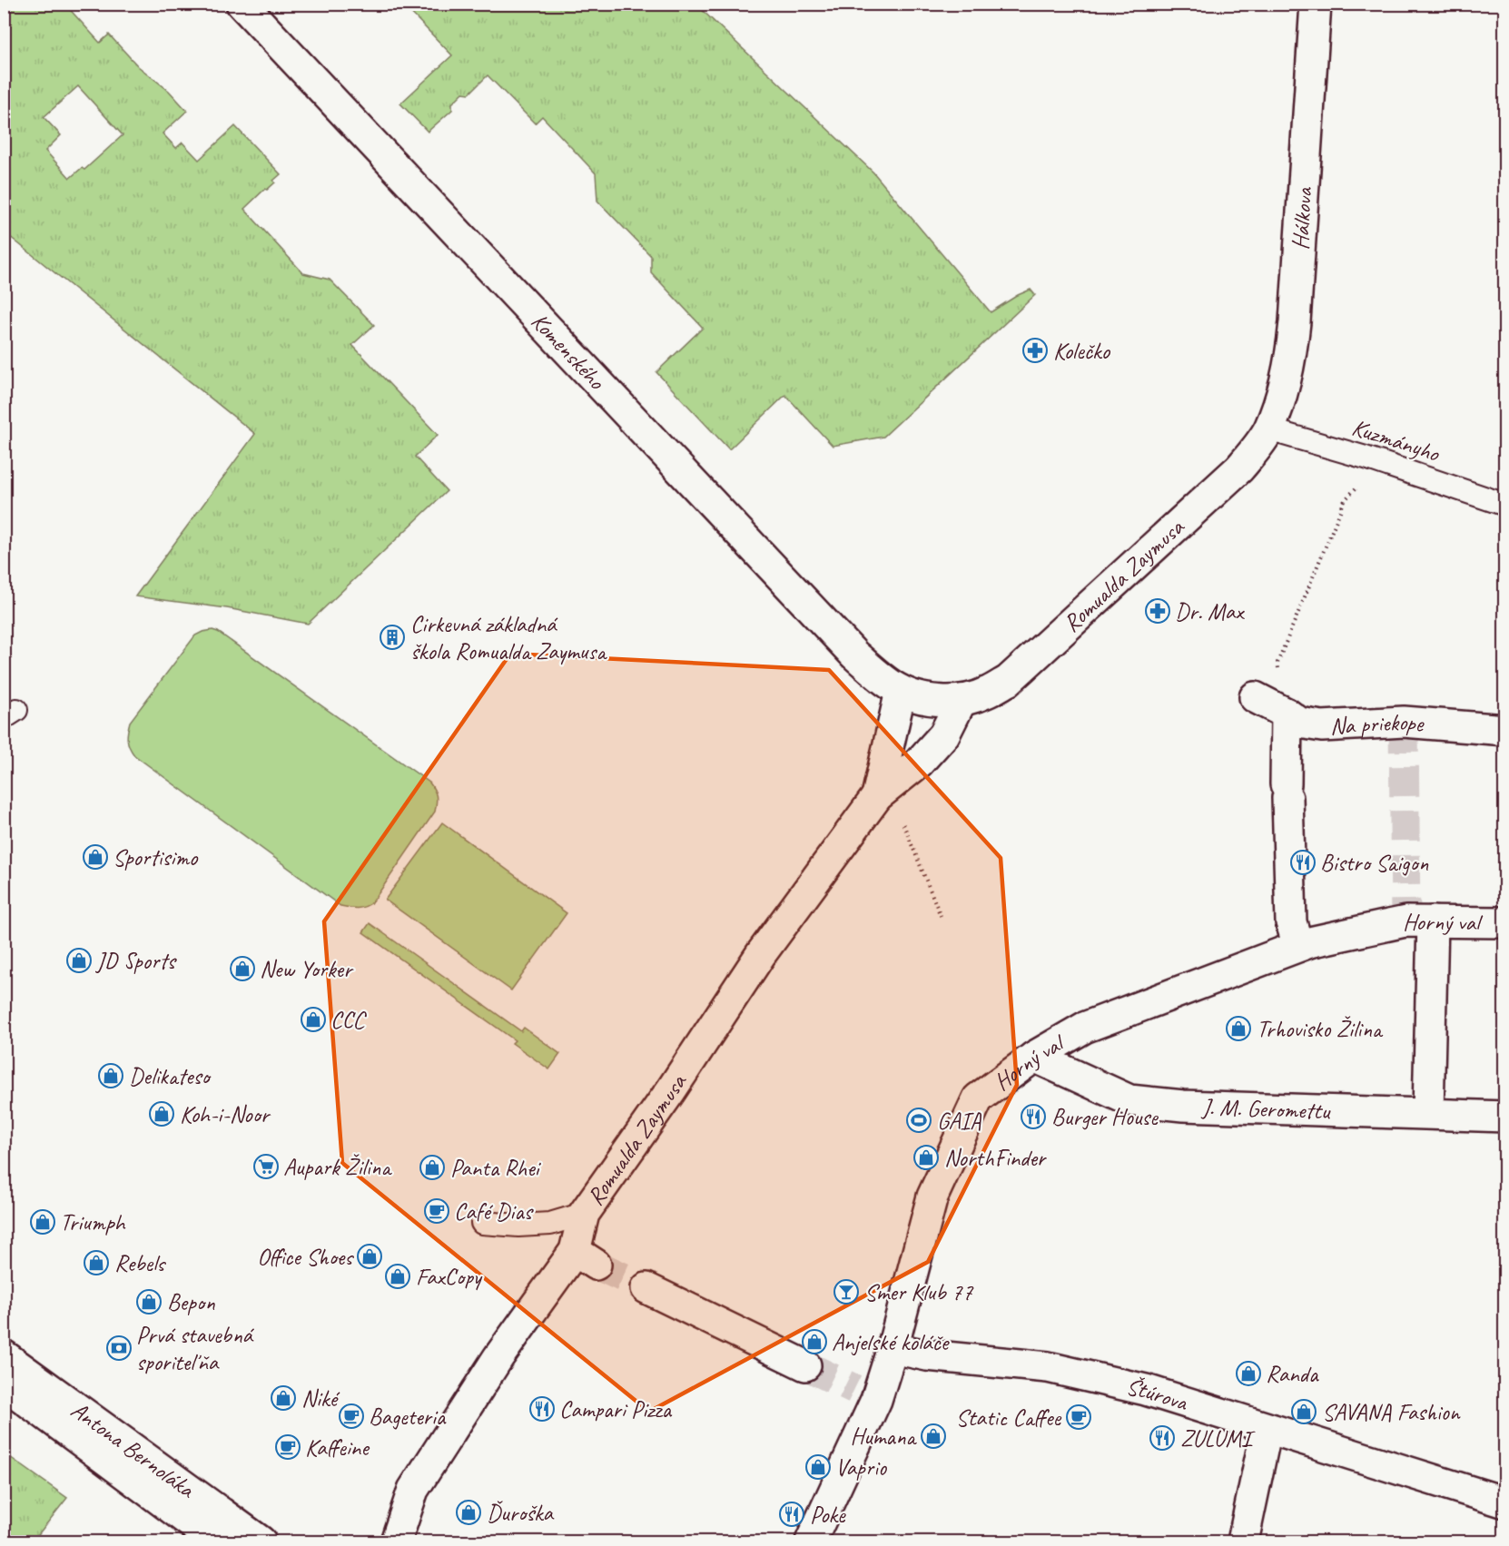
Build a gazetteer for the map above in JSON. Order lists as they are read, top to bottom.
{
  "streets": {
    "street": [
      "Hálkova",
      "Komenského",
      "Romualda Zaymusa",
      "Na priekope",
      "Horný val",
      "J. M. Geromettu",
      "Štúrova",
      "Antona Bernoláka"
    ],
    "lane": ["Kuzmányho"]
  },
  "crossings": [
    ["Hálkova", "Kuzmányho"],
    ["Hálkova", "Romualda Zaymusa"],
    ["Komenského", "Romualda Zaymusa"],
    ["Kuzmányho", "Romualda Zaymusa"],
    ["Horný val", "J. M. Geromettu"],
    ["Horný val", "Štúrova"]
  ],
  "places": {
    "pharmacy": ["Kolečko", "Dr. Max"],
    "building": ["Cirkevná základná škola Romualda Zaymusa"],
    "shop": [
      "Sportisimo",
      "JD Sports",
      "New Yorker",
      "CCC",
      "Trhovisko Žilina",
      "Delikateso",
      "Koh-i-Noor",
      "NorthFinder",
      "Panta Rhei",
      "Triumph",
      "Office Shoes",
      "Rebels",
      "FaxCopy",
      "Bepon",
      "Anjelské koláče",
      "Randa",
      "Niké",
      "SAVANA Fashion",
      "Humana",
      "Vaprio",
      "Ďuroška"
    ],
    "restaurant": [
      "Bistro Saigon",
      "Burger House",
      "Campari Pizza",
      "ZULUMI",
      "Poke"
    ],
    "sports": ["GAIA"],
    "supermarket": ["Aupark Žilina"],
    "cafe": [
      "Café Dias",
      "Bageteria",
      "Static Caffee",
      "Kaffeine"
    ],
    "bar": ["Smer Klub 77"],
    "bank": ["Prvá stavebná sporiteľňa"]
  }
}
